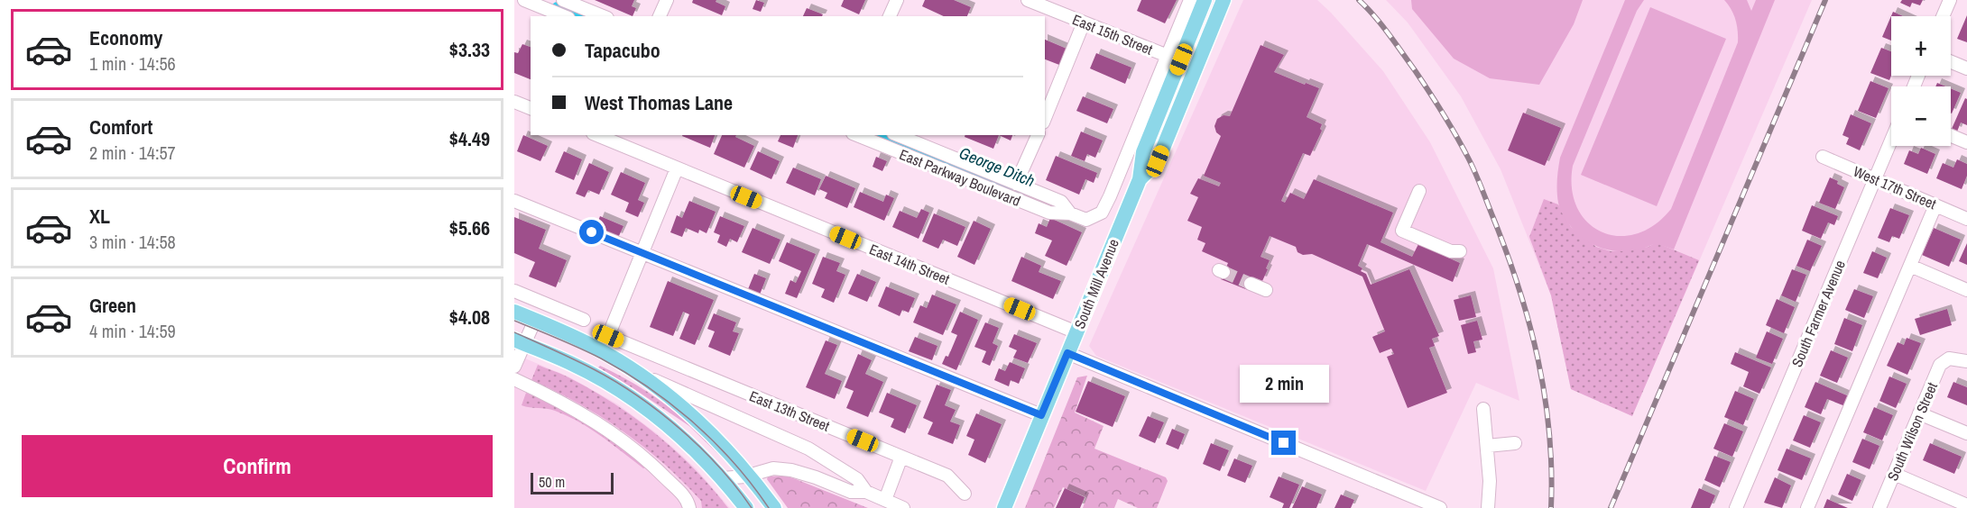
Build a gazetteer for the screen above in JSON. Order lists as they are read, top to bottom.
{
  "streets": {
    "main road": ["South Mill Avenue"],
    "street": [
      "East 15th Street",
      "East Parkway Boulevard",
      "West 17th Street",
      "East 14th Street",
      "South Farmer Avenue",
      "East 13th Street",
      "South Wilson Street"
    ]
  },
  "crossings": [
    ["East 15th Street", "East Parkway Boulevard"],
    ["West 17th Street", "South Farmer Avenue"],
    ["East 14th Street", "South Mill Avenue"]
  ],
  "water": ["George Ditch"],
  "scale_bar": "50 m",
  "page": {
    "list": [
      {
        "name": "Economy",
        "note": "1 min · 14:56",
        "value": "$3.33"
      },
      {
        "name": "Comfort",
        "note": "2 min · 14:57",
        "value": "$4.49"
      },
      {
        "name": "XL",
        "note": "3 min · 14:58",
        "value": "$5.66"
      },
      {
        "name": "Green",
        "note": "4 min · 14:59",
        "value": "$4.08"
      }
    ],
    "map_buttons": ["+", "−"],
    "banner": ["Tapacubo", "West Thomas Lane"],
    "bubble": "2 min",
    "buttons": "Confirm",
    "scale": "50 m"
  }
}
